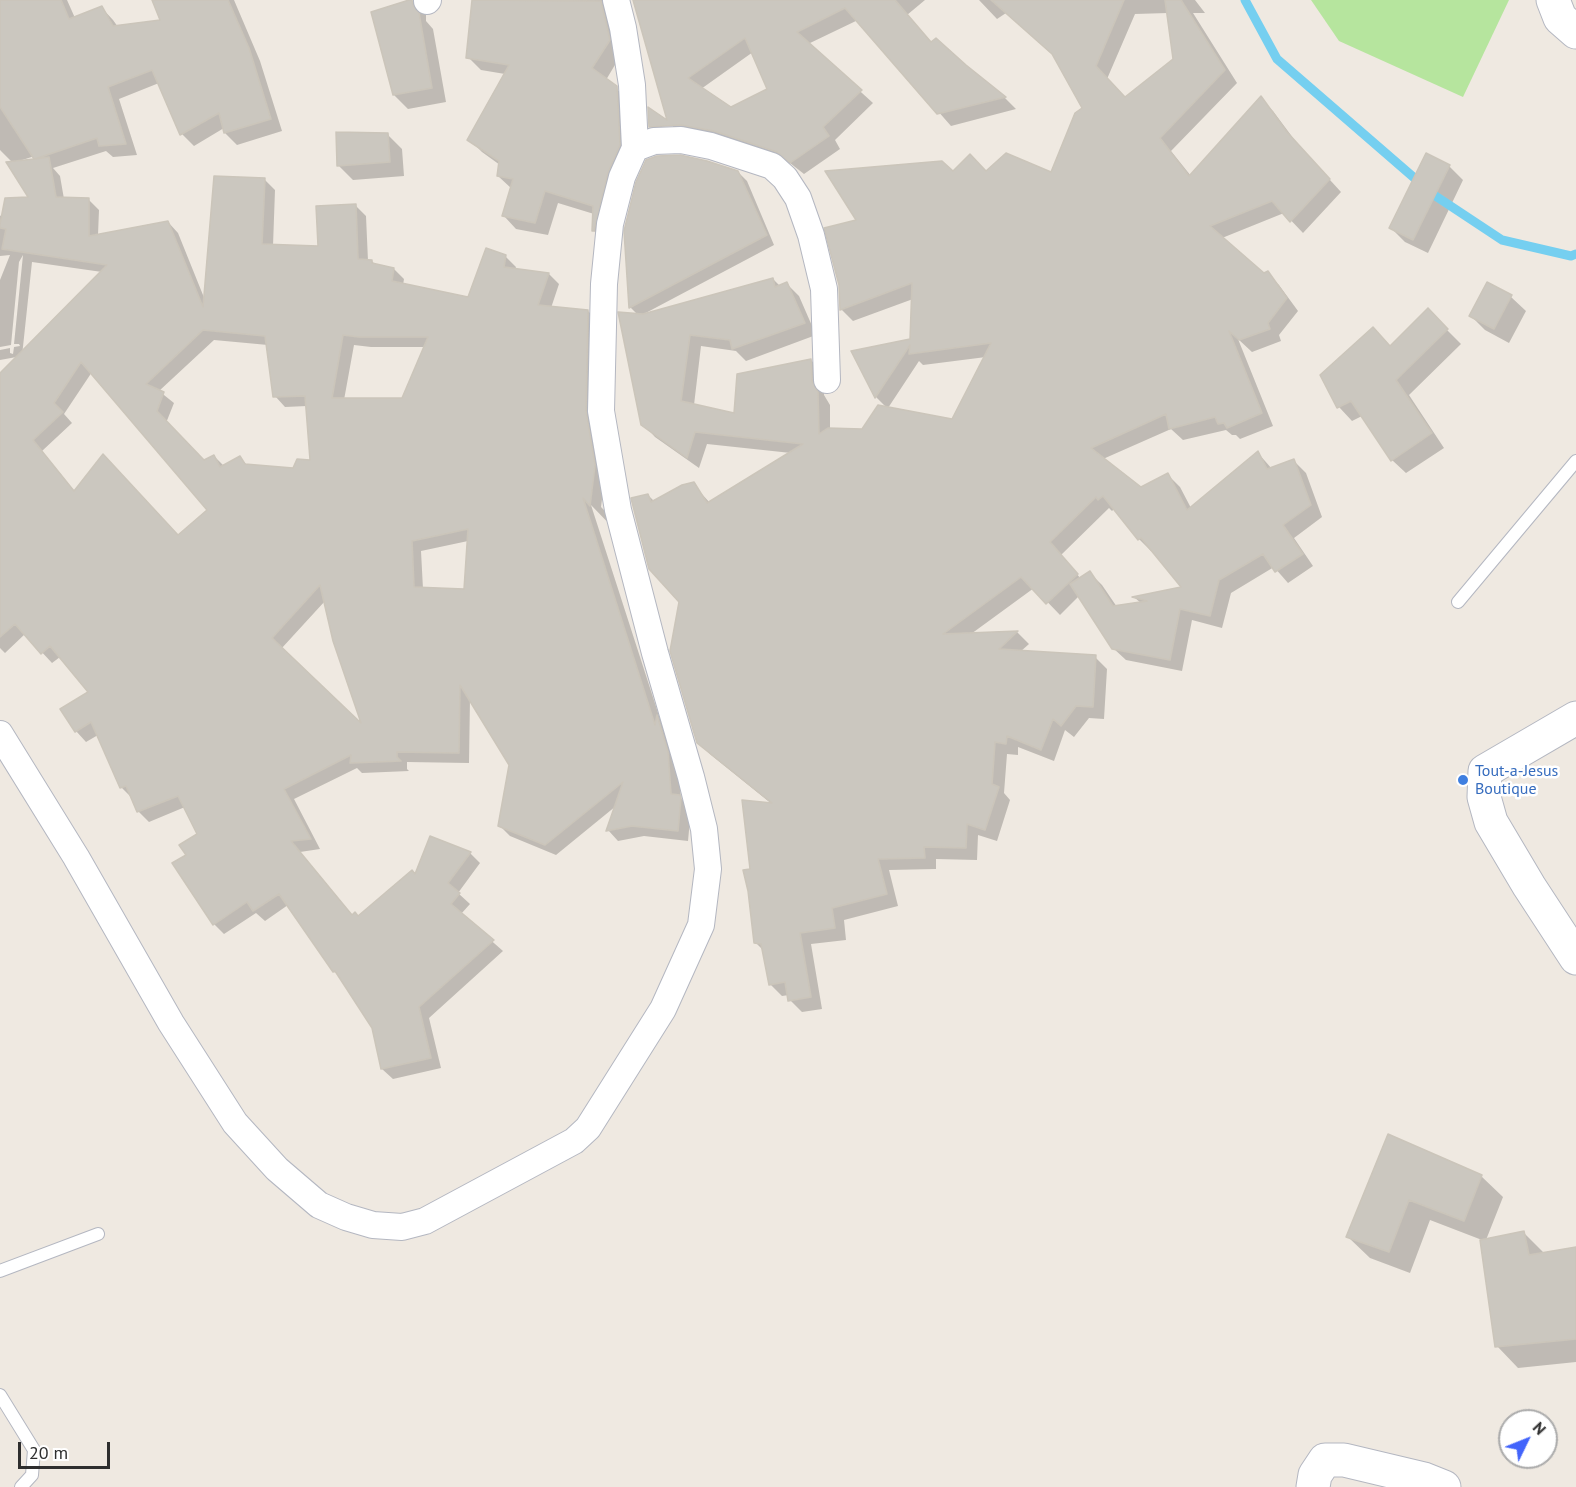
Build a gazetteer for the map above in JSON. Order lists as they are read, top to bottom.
{
  "places": ["Tout-a-Jesus Boutique"],
  "scale_bar": "20 m",
  "north": "top right"
}
